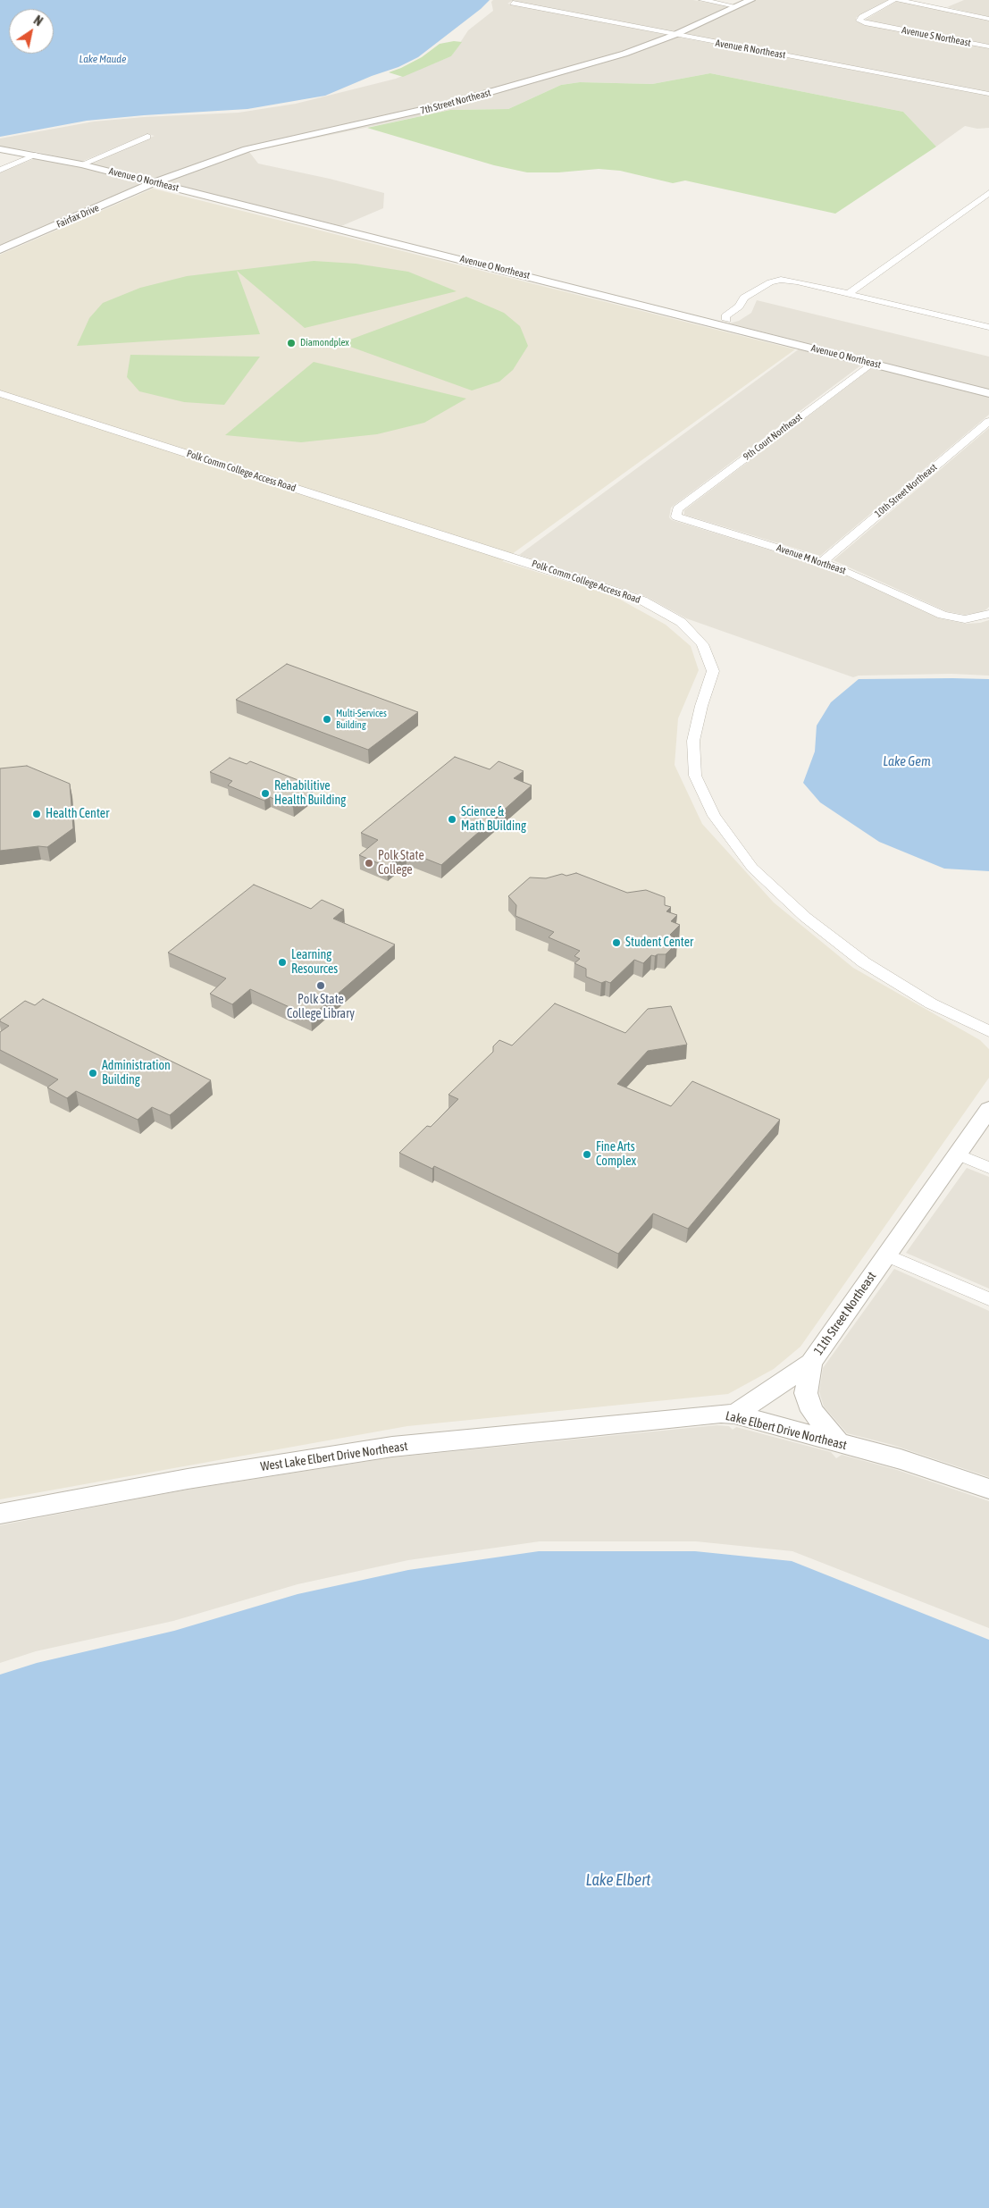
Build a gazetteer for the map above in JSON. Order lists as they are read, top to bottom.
{
  "streets": {
    "street": [
      "Avenue S Northeast",
      "Avenue R Northeast",
      "7th Street Northeast",
      "Avenue O Northeast",
      "Fairfax Drive",
      "9th Court Northeast",
      "Polk Comm College Access Road",
      "10th Street Northeast",
      "Avenue M Northeast",
      "11th Street Northeast",
      "Lake Elbert Drive Northeast",
      "West Lake Elbert Drive Northeast"
    ]
  },
  "crossings": [
    ["Avenue R Northeast", "7th Street Northeast"],
    ["7th Street Northeast", "Avenue O Northeast"],
    ["7th Street Northeast", "Fairfax Drive"],
    ["Avenue O Northeast", "Fairfax Drive"],
    ["Avenue O Northeast", "9th Court Northeast"],
    ["9th Court Northeast", "Avenue M Northeast"],
    ["10th Street Northeast", "Avenue M Northeast"],
    ["11th Street Northeast", "Lake Elbert Drive Northeast"],
    ["Lake Elbert Drive Northeast", "West Lake Elbert Drive Northeast"]
  ],
  "water": ["Lake Maude", "Lake Gem", "Lake Elbert"],
  "places": [
    "Diamondplex",
    "Multi-Services Building",
    "Rehabilitive Health Building",
    "Health Center",
    "Science & Math BUilding",
    "Polk State College",
    "Student Center",
    "Learning Resources",
    "Polk State College Library",
    "Administration Building",
    "Fine Arts Complex"
  ],
  "north": "top right"
}
